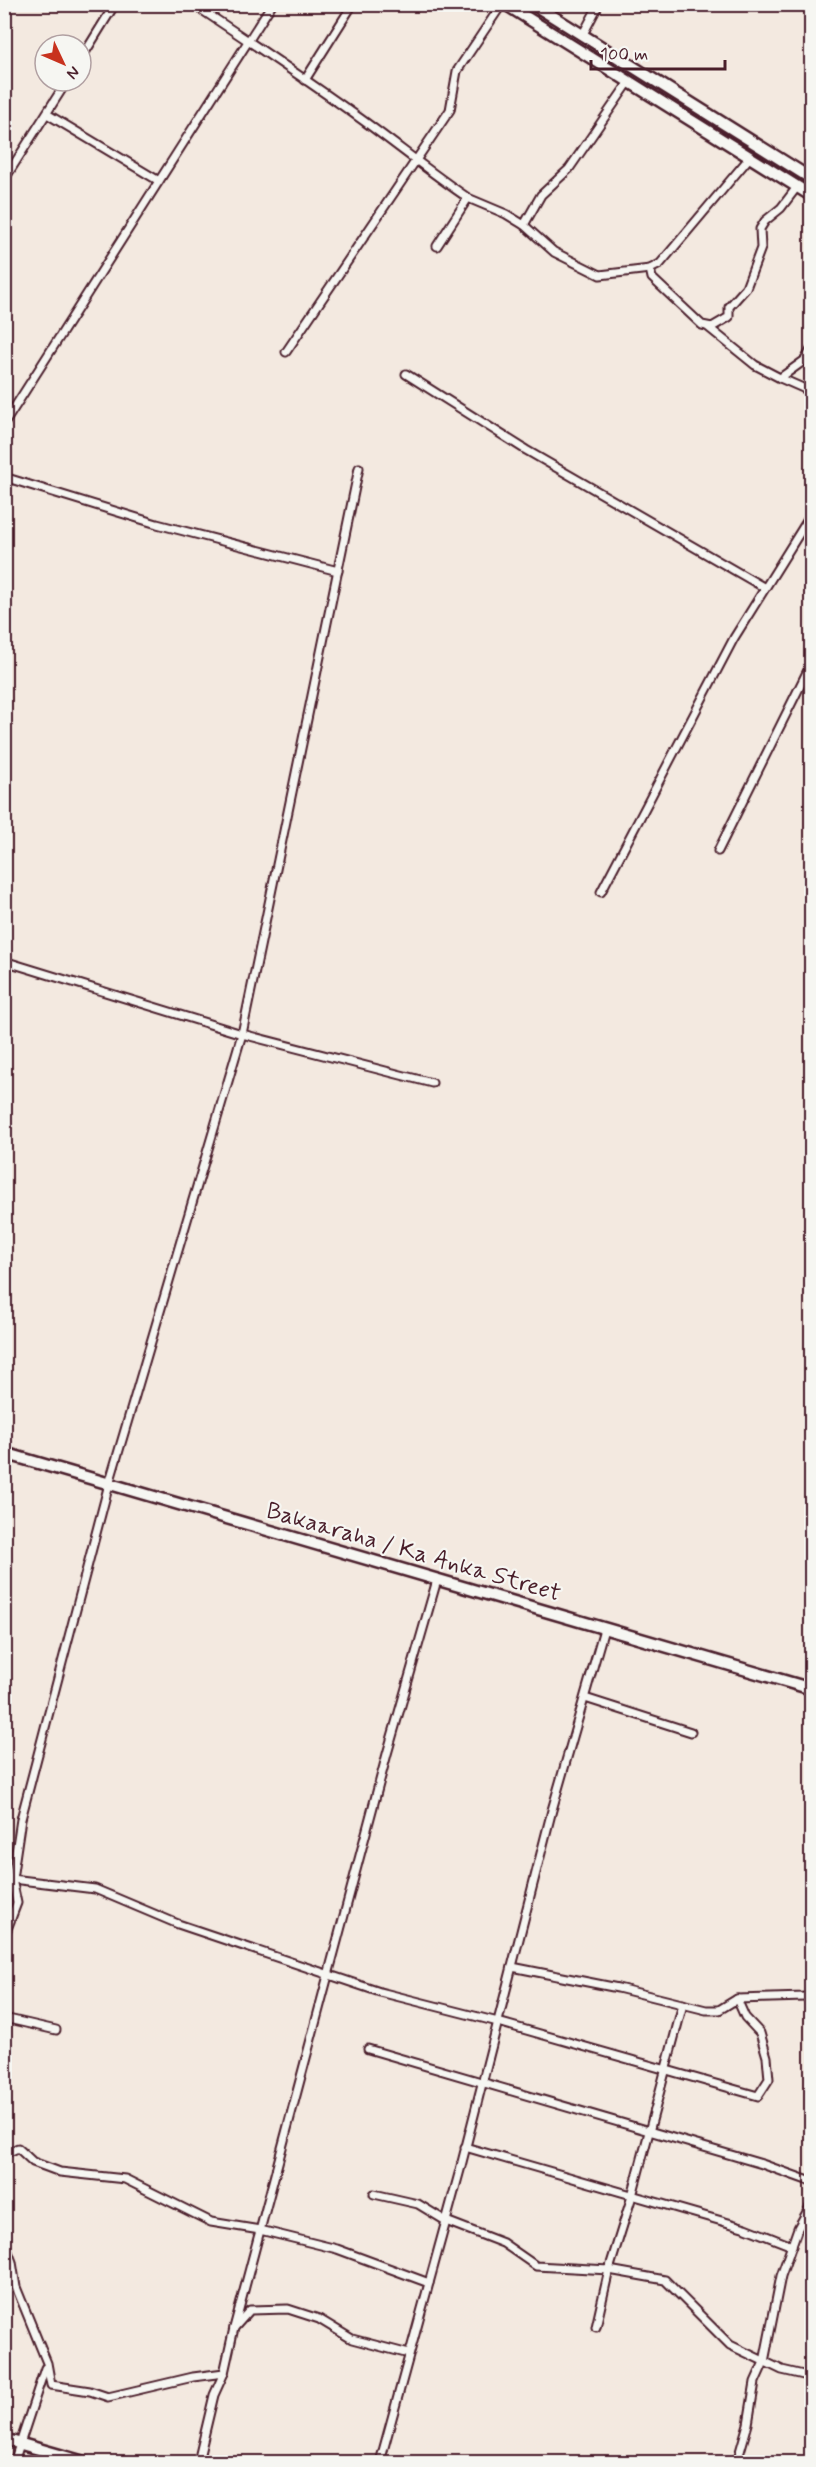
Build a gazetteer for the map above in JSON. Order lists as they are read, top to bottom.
{
  "streets": {
    "street": ["Bakaaraha / Ka Anka Street"]
  },
  "scale_bar": "100 m",
  "north": "bottom right"
}
